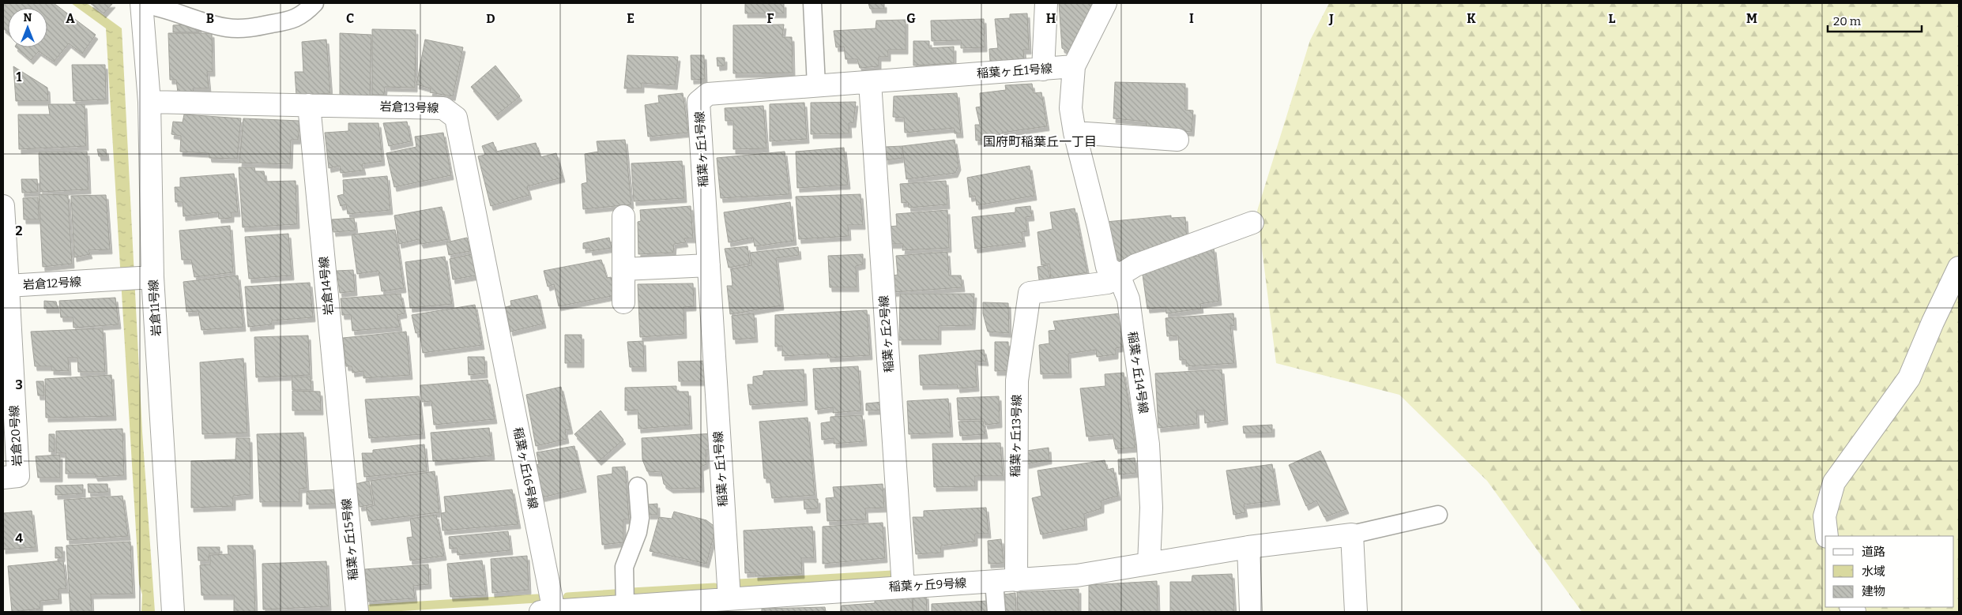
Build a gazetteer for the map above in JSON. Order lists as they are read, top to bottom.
{
  "streets": {
    "street": [
      "稲葉ヶ丘1号線",
      "岩倉13号線",
      "岩倉12号線",
      "岩倉14号線",
      "岩倉11号線",
      "稲葉ヶ丘2号線",
      "稲葉ヶ丘14号線",
      "岩倉20号線",
      "稲葉ヶ丘13号線",
      "稲葉ヶ丘16号線",
      "稲葉ヶ丘15号線",
      "稲葉ヶ丘9号線"
    ]
  },
  "crossings": [
    ["稲葉ヶ丘1号線", "稲葉ヶ丘2号線"],
    ["稲葉ヶ丘1号線", "稲葉ヶ丘9号線"],
    ["岩倉13号線", "岩倉14号線"],
    ["岩倉13号線", "岩倉11号線"],
    ["岩倉13号線", "稲葉ヶ丘16号線"],
    ["岩倉12号線", "岩倉11号線"],
    ["岩倉12号線", "岩倉20号線"],
    ["岩倉14号線", "稲葉ヶ丘15号線"],
    ["稲葉ヶ丘2号線", "稲葉ヶ丘9号線"],
    ["稲葉ヶ丘14号線", "稲葉ヶ丘13号線"],
    ["稲葉ヶ丘14号線", "稲葉ヶ丘9号線"],
    ["稲葉ヶ丘13号線", "稲葉ヶ丘9号線"],
    ["稲葉ヶ丘16号線", "稲葉ヶ丘9号線"]
  ],
  "districts": ["国府町稲葉丘一丁目"],
  "legend": ["道路", "水域", "建物"],
  "scale_bar": "20 m",
  "north": "top",
  "grid": {
    "columns": [
      "A",
      "B",
      "C",
      "D",
      "E",
      "F",
      "G",
      "H",
      "I",
      "J",
      "K",
      "L",
      "M"
    ],
    "rows": [
      "1",
      "2",
      "3",
      "4"
    ]
  }
}
